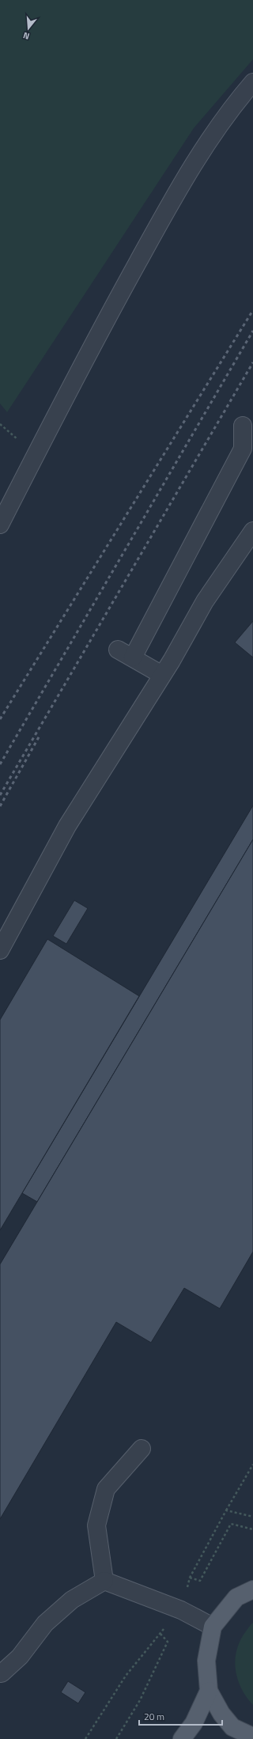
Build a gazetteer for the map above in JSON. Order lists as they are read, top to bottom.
{
  "scale_bar": "20 m",
  "north": "bottom"
}
